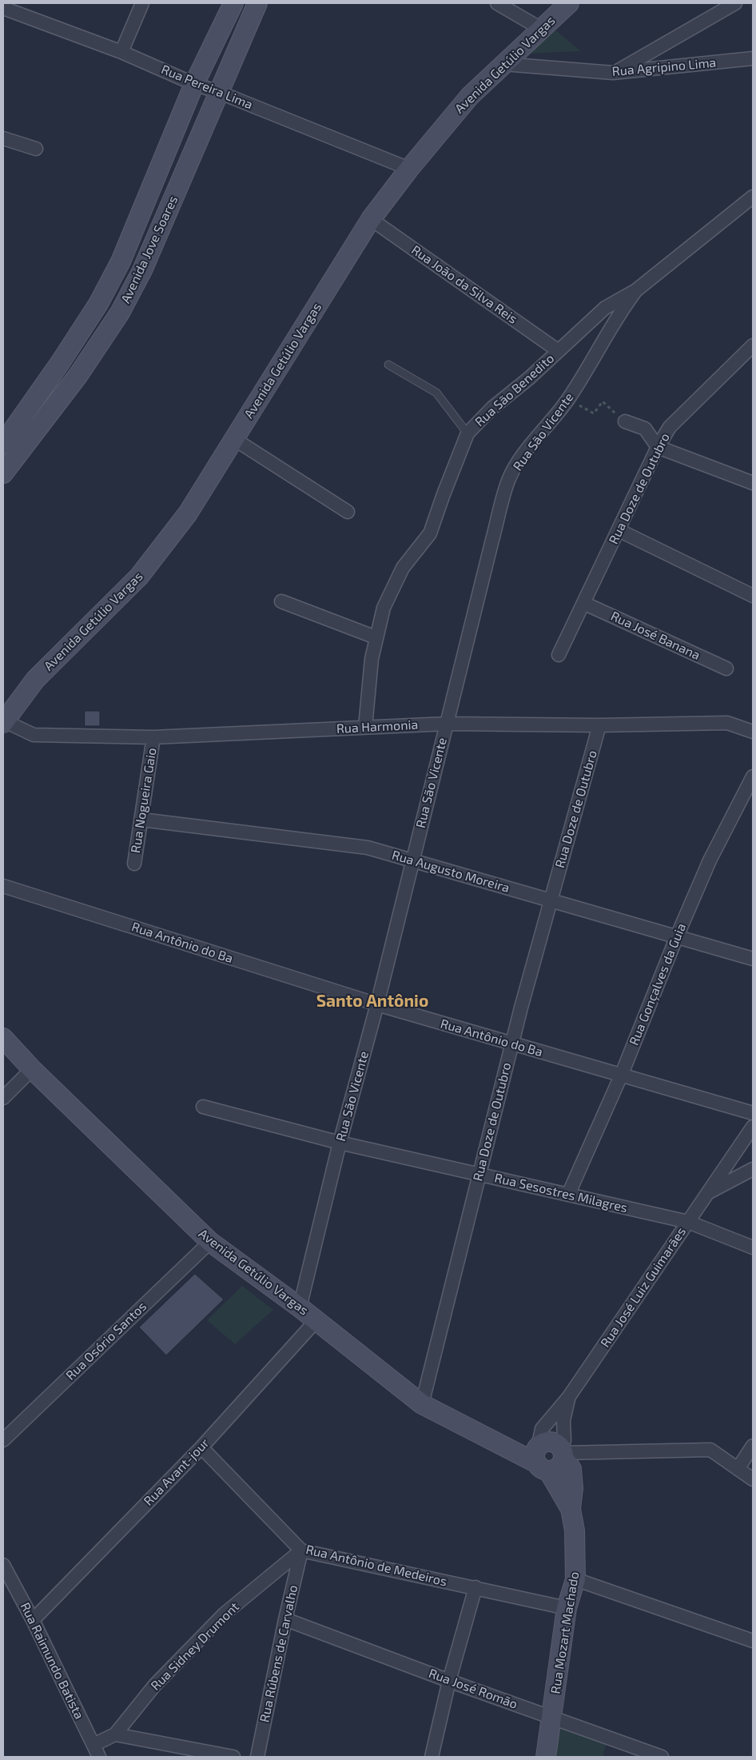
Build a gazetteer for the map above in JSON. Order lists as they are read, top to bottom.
{
  "streets": {
    "street": [
      "Avenida Getúlio Vargas",
      "Rua Agripino Lima",
      "Rua Pereira Lima",
      "Avenida Jove Soares",
      "Rua João da Silva Reis",
      "Rua São Benedito",
      "Rua São Vicente",
      "Rua Doze de Outubro",
      "Rua José Banana",
      "Rua Harmonia",
      "Rua Nogueira Gaio",
      "Rua Augusto Moreira",
      "Rua Antônio do Ba",
      "Rua Gonçalves da Guia",
      "Rua Sesostres Milagres",
      "Rua José Luiz Guimarães",
      "Rua Osório Santos",
      "Rua Avant-jour",
      "Rua Antônio de Medeiros",
      "Rua Mozart Machado",
      "Rua Sidney Drumont",
      "Rua Rúbens de Carvalho",
      "Rua Raimundo Batista",
      "Rua José Romão"
    ]
  },
  "crossings": [
    ["Avenida Getúlio Vargas", "Rua Agripino Lima"],
    ["Avenida Getúlio Vargas", "Rua Pereira Lima"],
    ["Avenida Getúlio Vargas", "Rua João da Silva Reis"],
    ["Avenida Getúlio Vargas", "Rua São Vicente"],
    ["Avenida Getúlio Vargas", "Rua Doze de Outubro"],
    ["Avenida Getúlio Vargas", "Rua Harmonia"],
    ["Avenida Getúlio Vargas", "Rua José Luiz Guimarães"],
    ["Avenida Getúlio Vargas", "Rua Osório Santos"],
    ["Avenida Getúlio Vargas", "Rua Avant-jour"],
    ["Avenida Getúlio Vargas", "Rua Mozart Machado"],
    ["Rua Pereira Lima", "Avenida Jove Soares"],
    ["Rua João da Silva Reis", "Rua São Benedito"],
    ["Rua São Benedito", "Rua São Vicente"],
    ["Rua São Benedito", "Rua Harmonia"],
    ["Rua São Vicente", "Rua Harmonia"],
    ["Rua São Vicente", "Rua Augusto Moreira"],
    ["Rua São Vicente", "Rua Antônio do Ba"],
    ["Rua São Vicente", "Rua Sesostres Milagres"],
    ["Rua Doze de Outubro", "Rua José Banana"],
    ["Rua Doze de Outubro", "Rua Harmonia"],
    ["Rua Doze de Outubro", "Rua Augusto Moreira"],
    ["Rua Doze de Outubro", "Rua Antônio do Ba"],
    ["Rua Doze de Outubro", "Rua Sesostres Milagres"],
    ["Rua Harmonia", "Rua Nogueira Gaio"],
    ["Rua Nogueira Gaio", "Rua Augusto Moreira"],
    ["Rua Augusto Moreira", "Rua Gonçalves da Guia"],
    ["Rua Antônio do Ba", "Rua Gonçalves da Guia"],
    ["Rua Gonçalves da Guia", "Rua Sesostres Milagres"],
    ["Rua Sesostres Milagres", "Rua José Luiz Guimarães"],
    ["Rua José Luiz Guimarães", "Rua Mozart Machado"],
    ["Rua Avant-jour", "Rua Antônio de Medeiros"],
    ["Rua Avant-jour", "Rua Raimundo Batista"],
    ["Rua Antônio de Medeiros", "Rua Mozart Machado"],
    ["Rua Antônio de Medeiros", "Rua Sidney Drumont"],
    ["Rua Antônio de Medeiros", "Rua Rúbens de Carvalho"],
    ["Rua Mozart Machado", "Rua José Romão"],
    ["Rua Sidney Drumont", "Rua Rúbens de Carvalho"],
    ["Rua Sidney Drumont", "Rua Raimundo Batista"],
    ["Rua Rúbens de Carvalho", "Rua José Romão"]
  ],
  "districts": ["Santo Antônio"]
}
